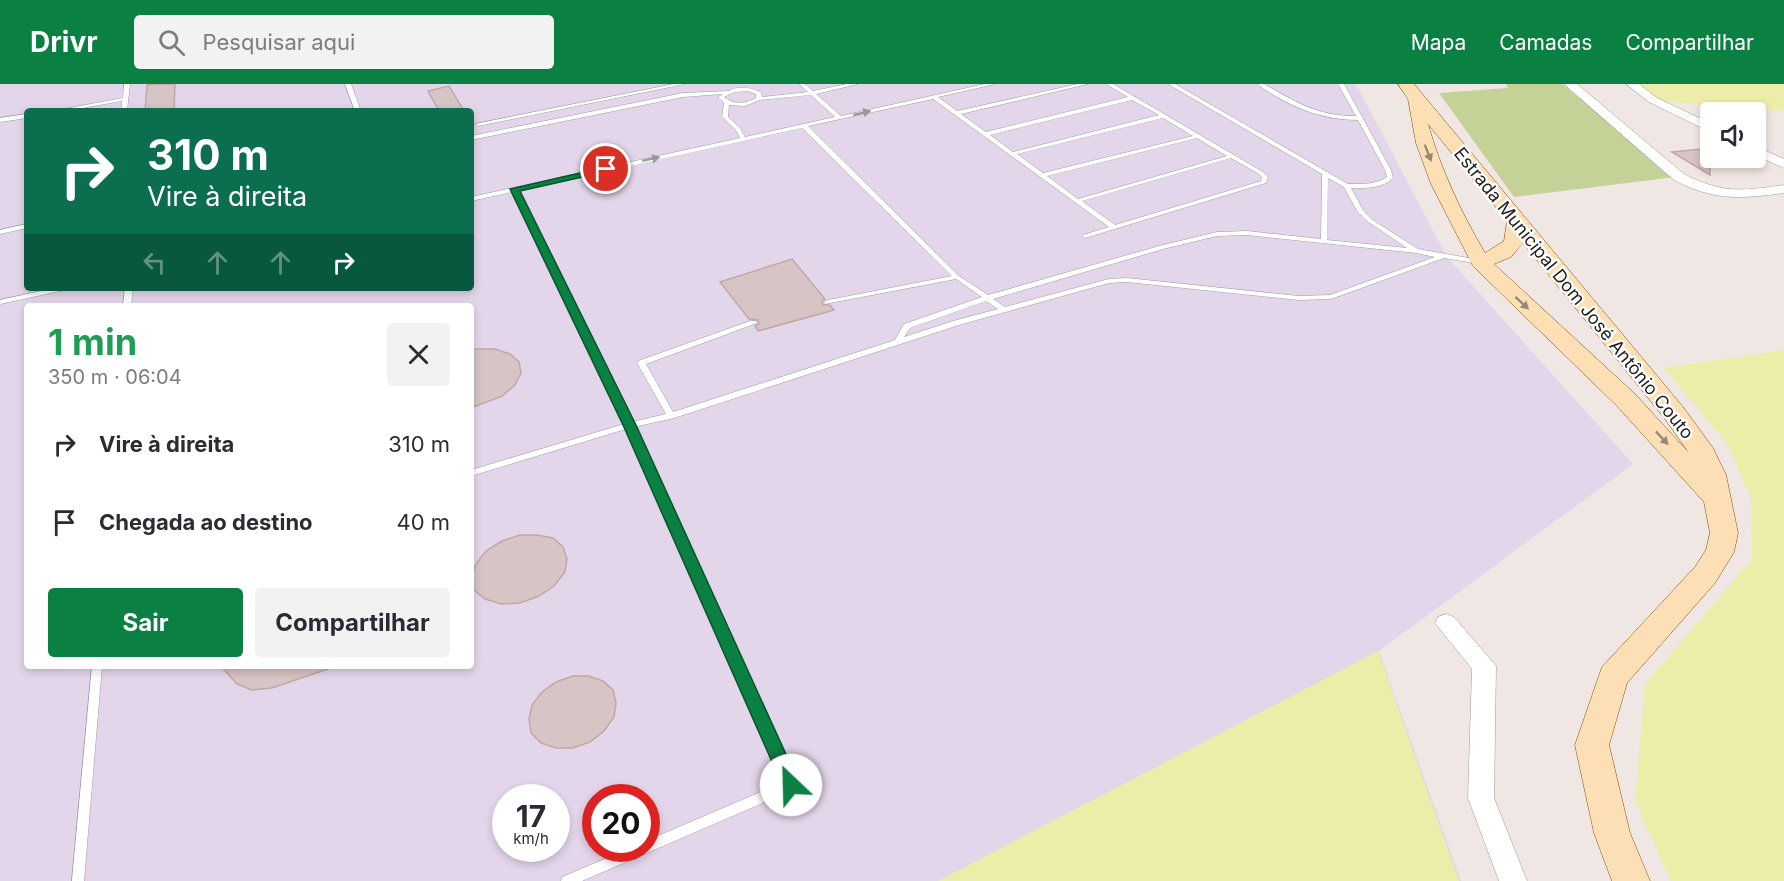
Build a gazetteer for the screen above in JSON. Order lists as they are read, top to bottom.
{
  "streets": {
    "main road": ["Estrada Municipal Dom José Antônio Couto"]
  },
  "page": {
    "header": "Drivr",
    "search": "Pesquisar aqui",
    "nav": ["Mapa", "Camadas", "Compartilhar"],
    "turn": ["310 m", "Vire à direita"],
    "heading": ["1 min", "350 m · 06:04"],
    "list": [
      {
        "name": "Vire à direita",
        "value": "310 m"
      },
      {
        "name": "Chegada ao destino",
        "value": "40 m"
      }
    ],
    "buttons": ["Sair", "Compartilhar"],
    "speed": "17 km/h",
    "limit": "20"
  }
}
